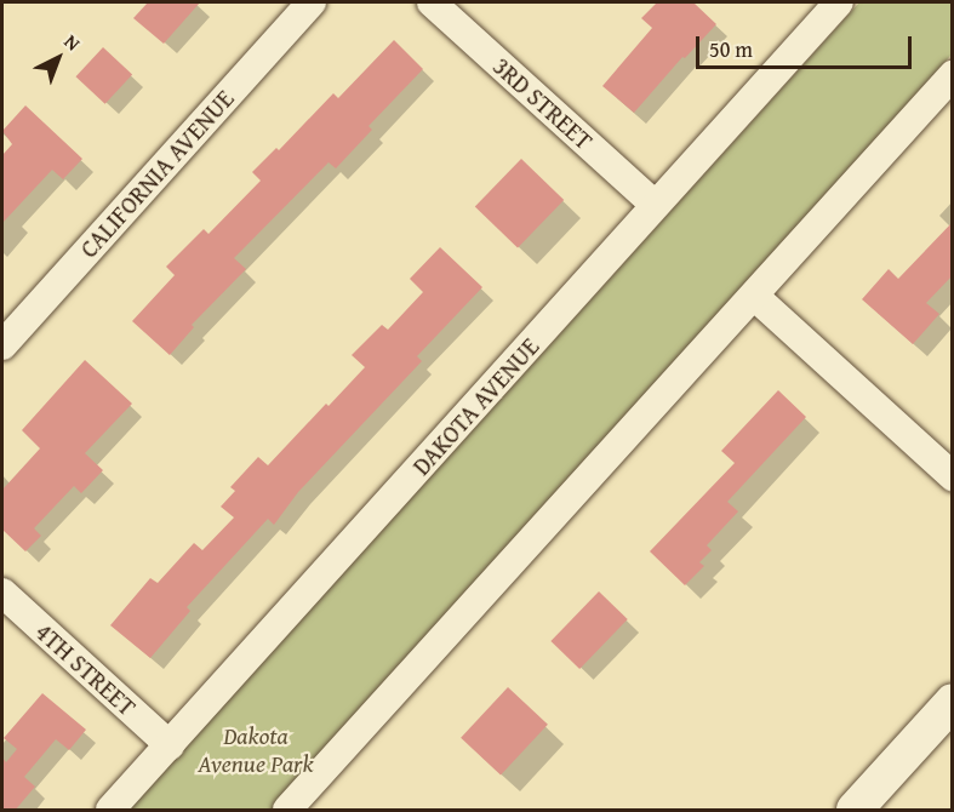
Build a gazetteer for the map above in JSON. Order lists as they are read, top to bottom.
{
  "streets": {
    "street": [
      "3RD STREET",
      "CALIFORNIA AVENUE",
      "DAKOTA AVENUE",
      "4TH STREET"
    ]
  },
  "crossings": [
    ["3RD STREET", "DAKOTA AVENUE"],
    ["DAKOTA AVENUE", "4TH STREET"]
  ],
  "parks": ["Dakota Avenue Park"],
  "scale_bar": "50 m",
  "north": "top right"
}
